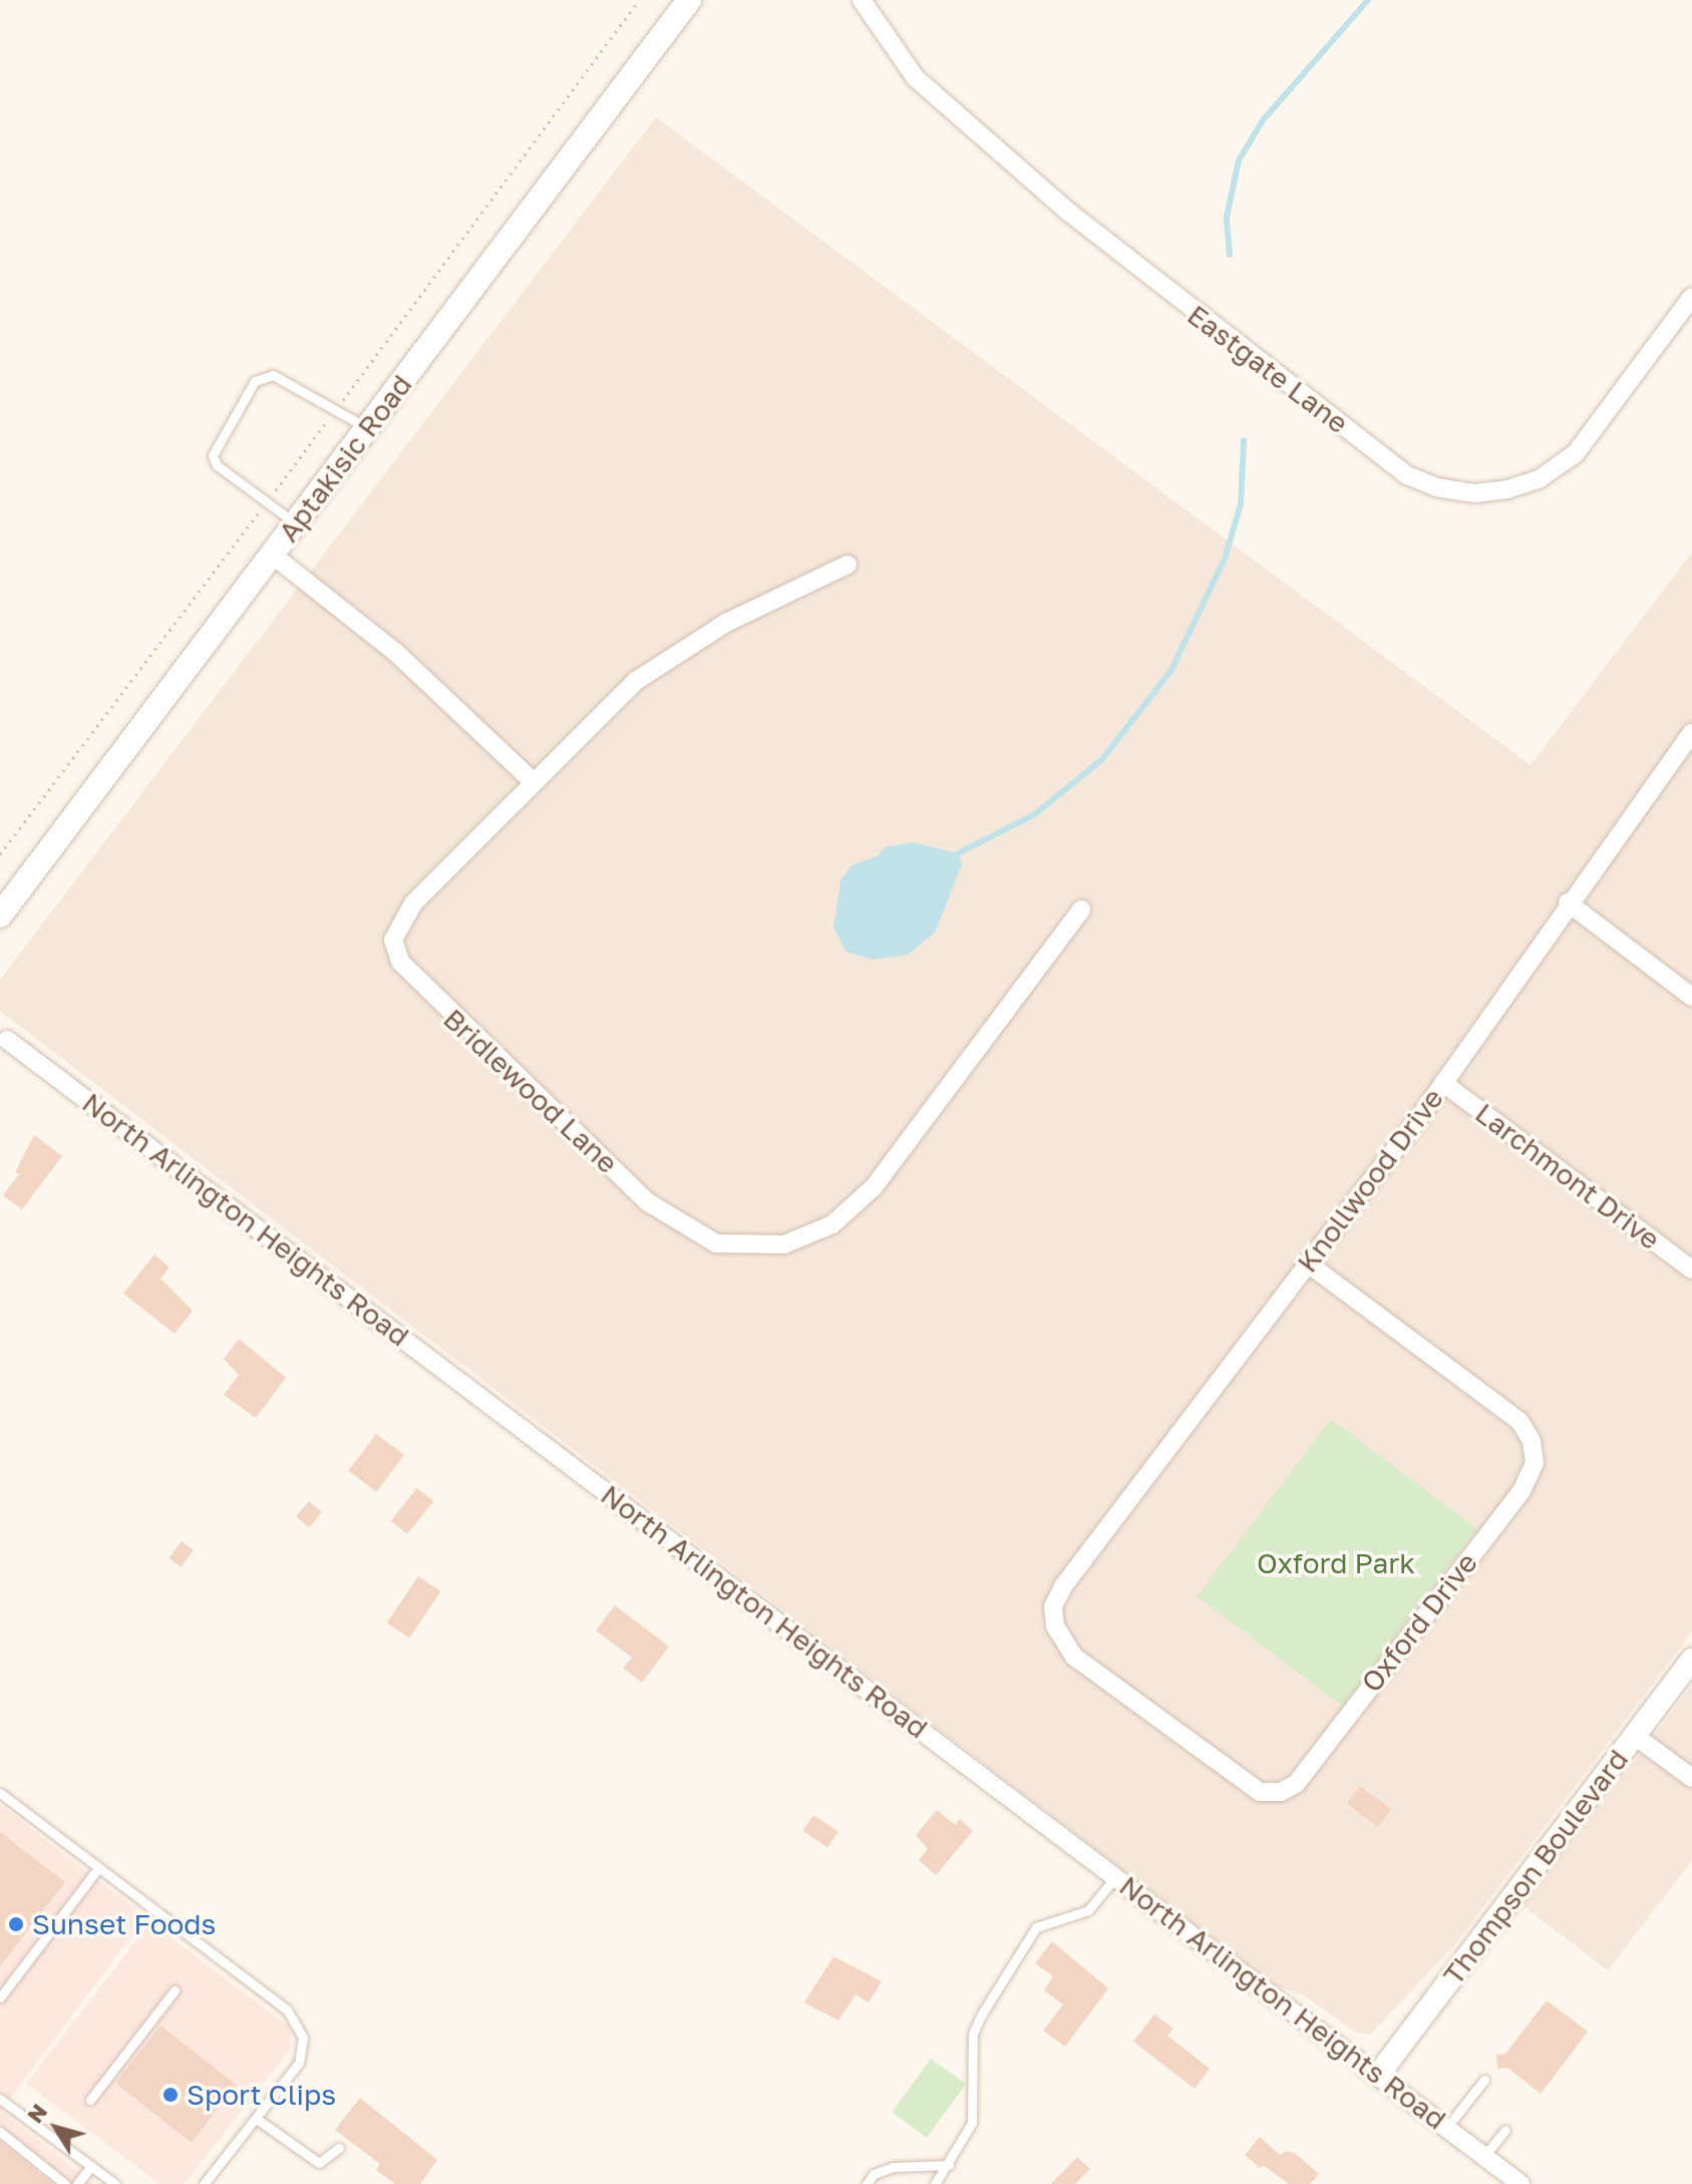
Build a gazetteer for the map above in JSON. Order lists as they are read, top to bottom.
{
  "streets": {
    "main road": ["Aptakisic Road"],
    "street": [
      "Eastgate Lane",
      "Bridlewood Lane",
      "Larchmont Drive",
      "Knollwood Drive",
      "North Arlington Heights Road",
      "Oxford Drive",
      "Thompson Boulevard"
    ]
  },
  "crossings": [
    ["Larchmont Drive", "Knollwood Drive"],
    ["Knollwood Drive", "Oxford Drive"],
    ["North Arlington Heights Road", "Thompson Boulevard"]
  ],
  "parks": ["Oxford Park"],
  "places": ["Sunset Foods", "Sport Clips"],
  "north": "top left"
}
